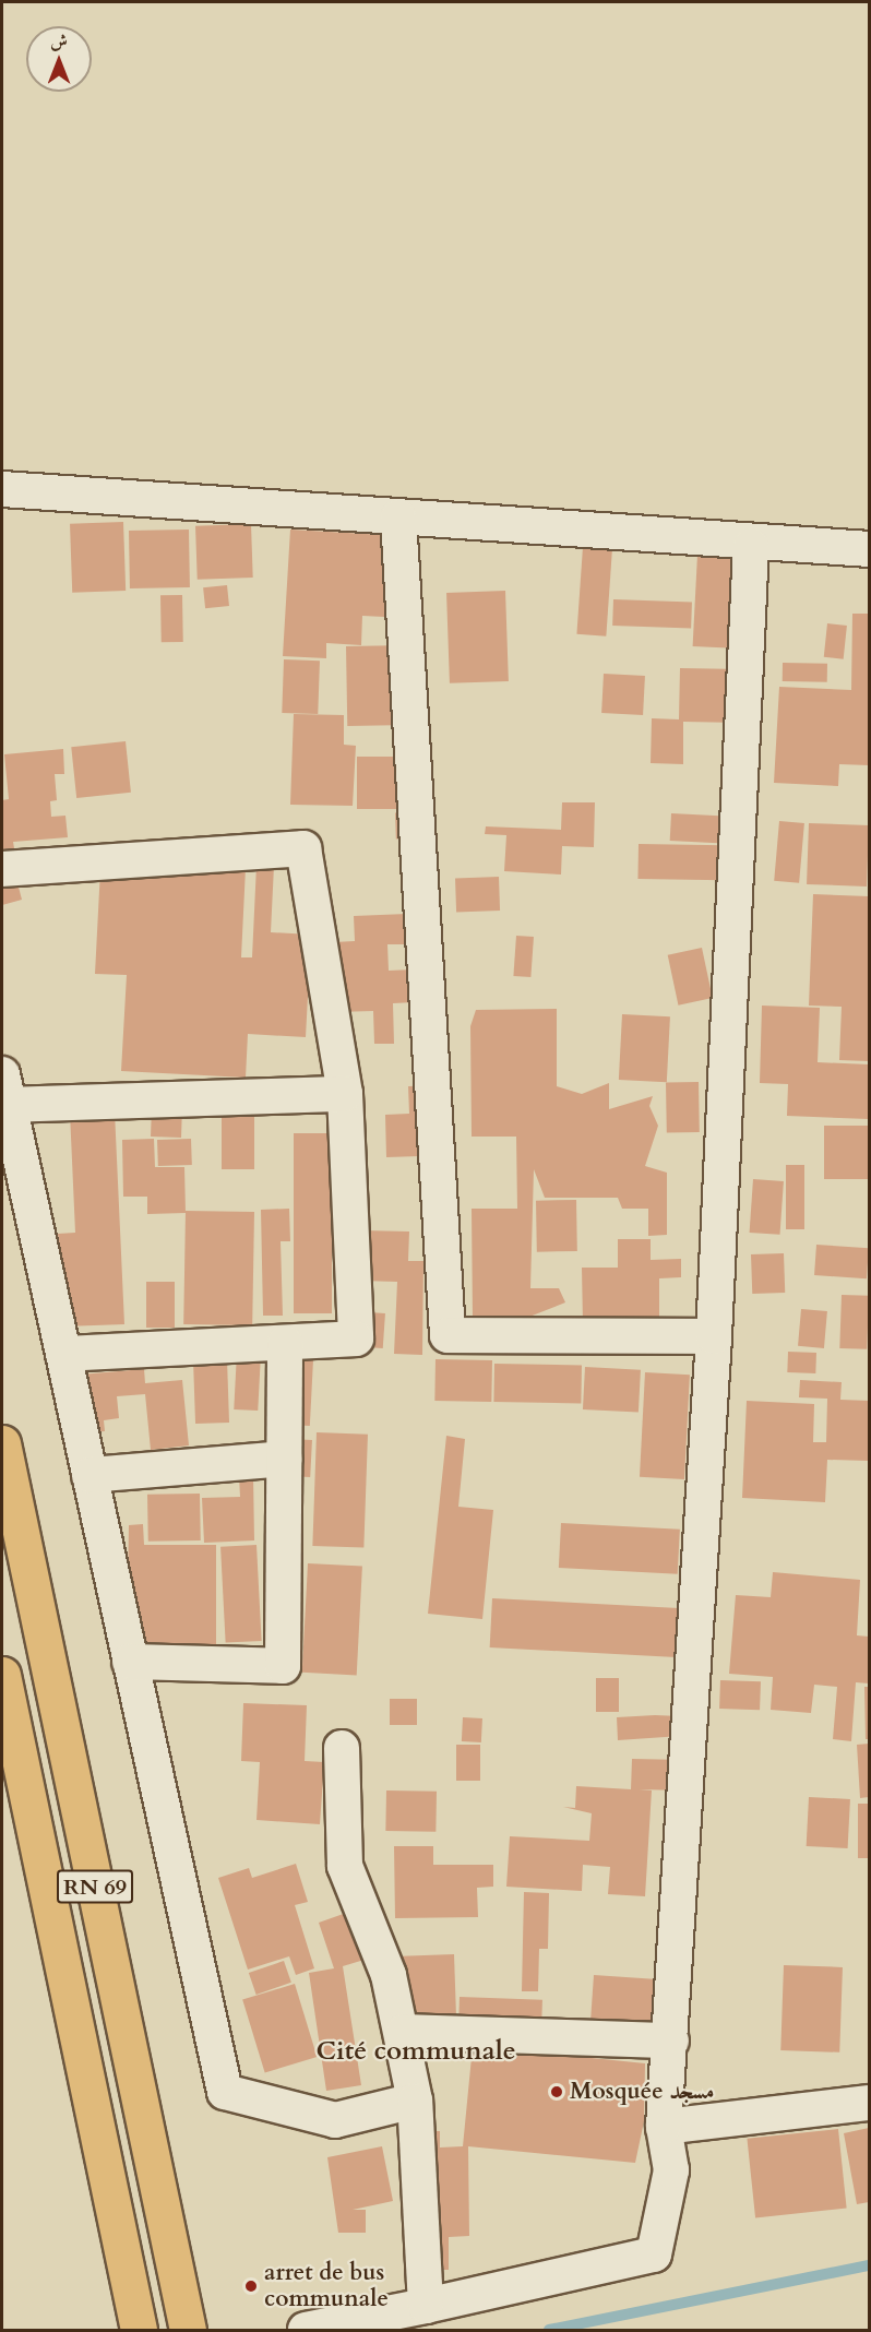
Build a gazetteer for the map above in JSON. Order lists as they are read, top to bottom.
{
  "streets": {
    "main road": ["RN 69"]
  },
  "districts": ["Cité communale"],
  "places": ["Mosquée مسجد", "arret de bus communale"],
  "north": "top"
}
